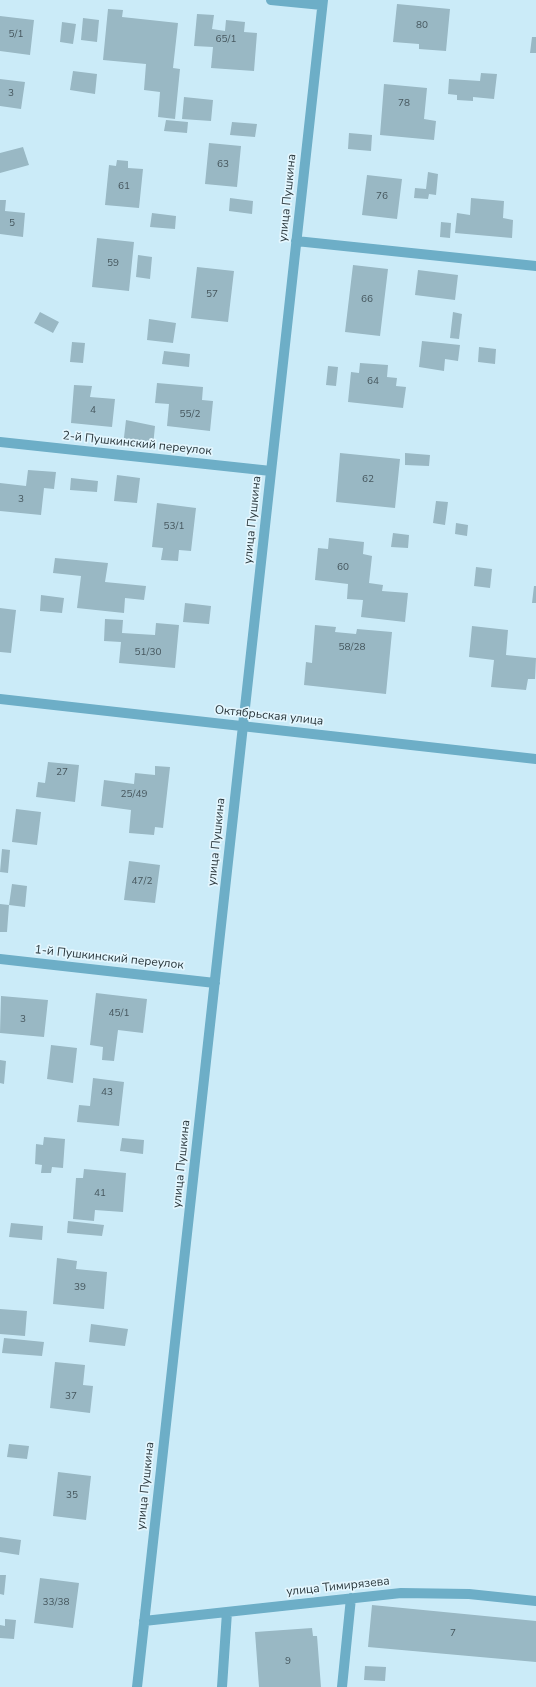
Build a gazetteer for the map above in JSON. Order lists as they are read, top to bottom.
{
  "streets": {
    "street": [
      "улица Пушкина",
      "2-й Пушкинский переулок",
      "Октябрьская улица",
      "1-й Пушкинский переулок",
      "улица Тимирязева"
    ]
  },
  "crossings": [
    ["улица Пушкина", "2-й Пушкинский переулок"],
    ["улица Пушкина", "Октябрьская улица"],
    ["улица Пушкина", "1-й Пушкинский переулок"],
    ["улица Пушкина", "улица Тимирязева"]
  ],
  "house_numbers": [
    "80",
    "5/1",
    "65/1",
    "3",
    "78",
    "63",
    "61",
    "76",
    "5",
    "59",
    "57",
    "66",
    "64",
    "4",
    "55/2",
    "62",
    "3",
    "53/1",
    "60",
    "58/28",
    "51/30",
    "27",
    "25/49",
    "47/2",
    "45/1",
    "3",
    "43",
    "41",
    "39",
    "37",
    "35",
    "33/38",
    "7",
    "9"
  ]
}
